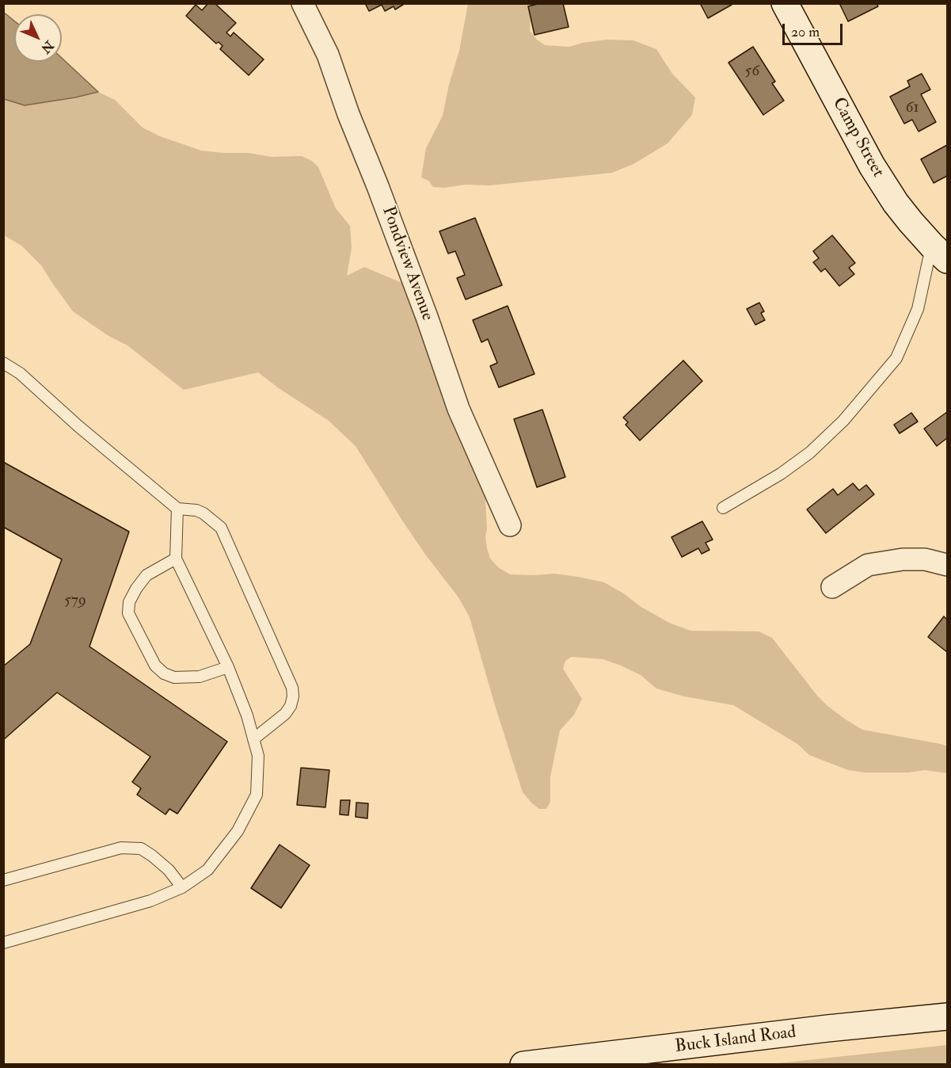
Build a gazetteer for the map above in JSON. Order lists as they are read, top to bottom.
{
  "streets": {
    "main road": ["Camp Street", "Buck Island Road"],
    "street": ["Pondview Avenue"]
  },
  "house_numbers": ["56", "61", "579"],
  "scale_bar": "20 m",
  "north": "bottom right"
}
